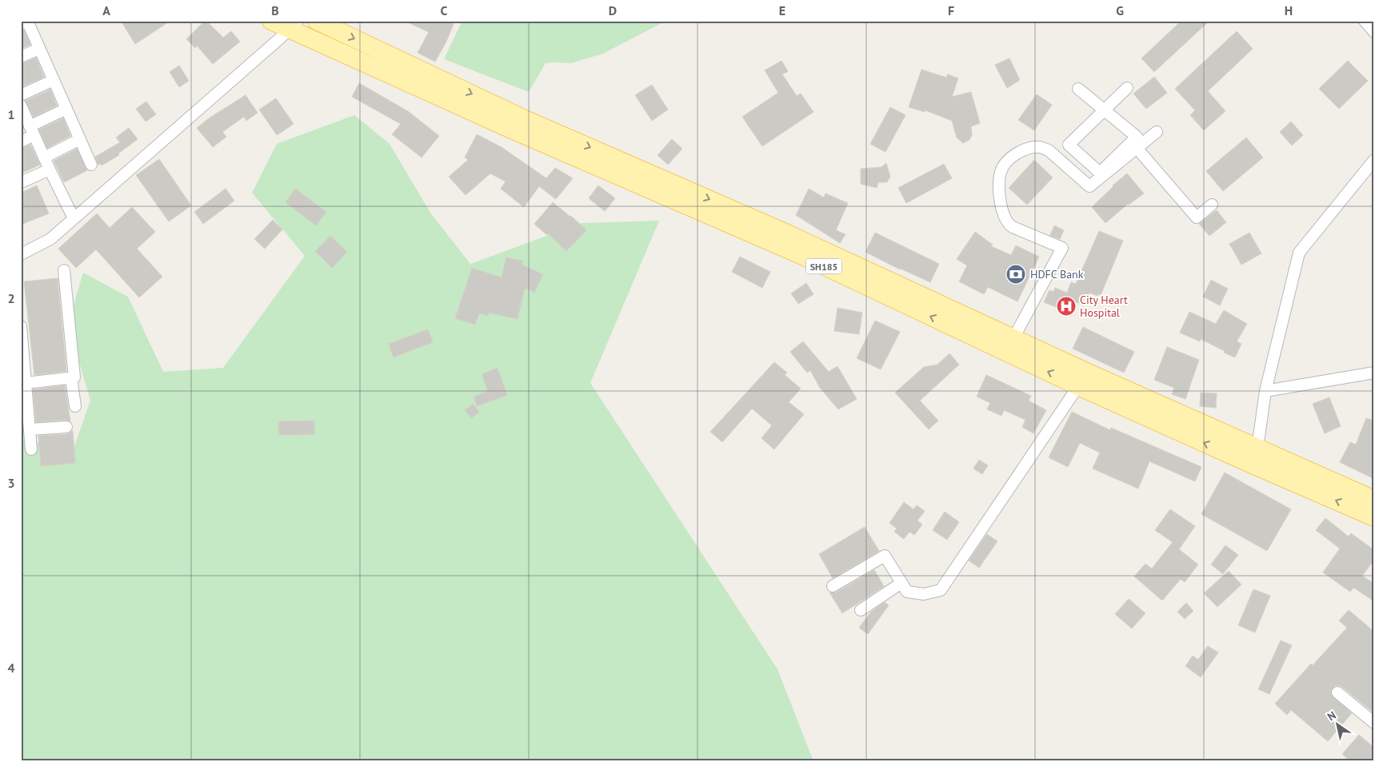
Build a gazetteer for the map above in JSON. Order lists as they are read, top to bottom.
{
  "streets": {
    "main road": ["SH185"]
  },
  "places": {
    "bank": ["HDFC Bank"],
    "hospital": ["City Heart Hospital"]
  },
  "north": "top left",
  "grid": {
    "columns": [
      "A",
      "B",
      "C",
      "D",
      "E",
      "F",
      "G",
      "H"
    ],
    "rows": [
      "1",
      "2",
      "3",
      "4"
    ]
  }
}
